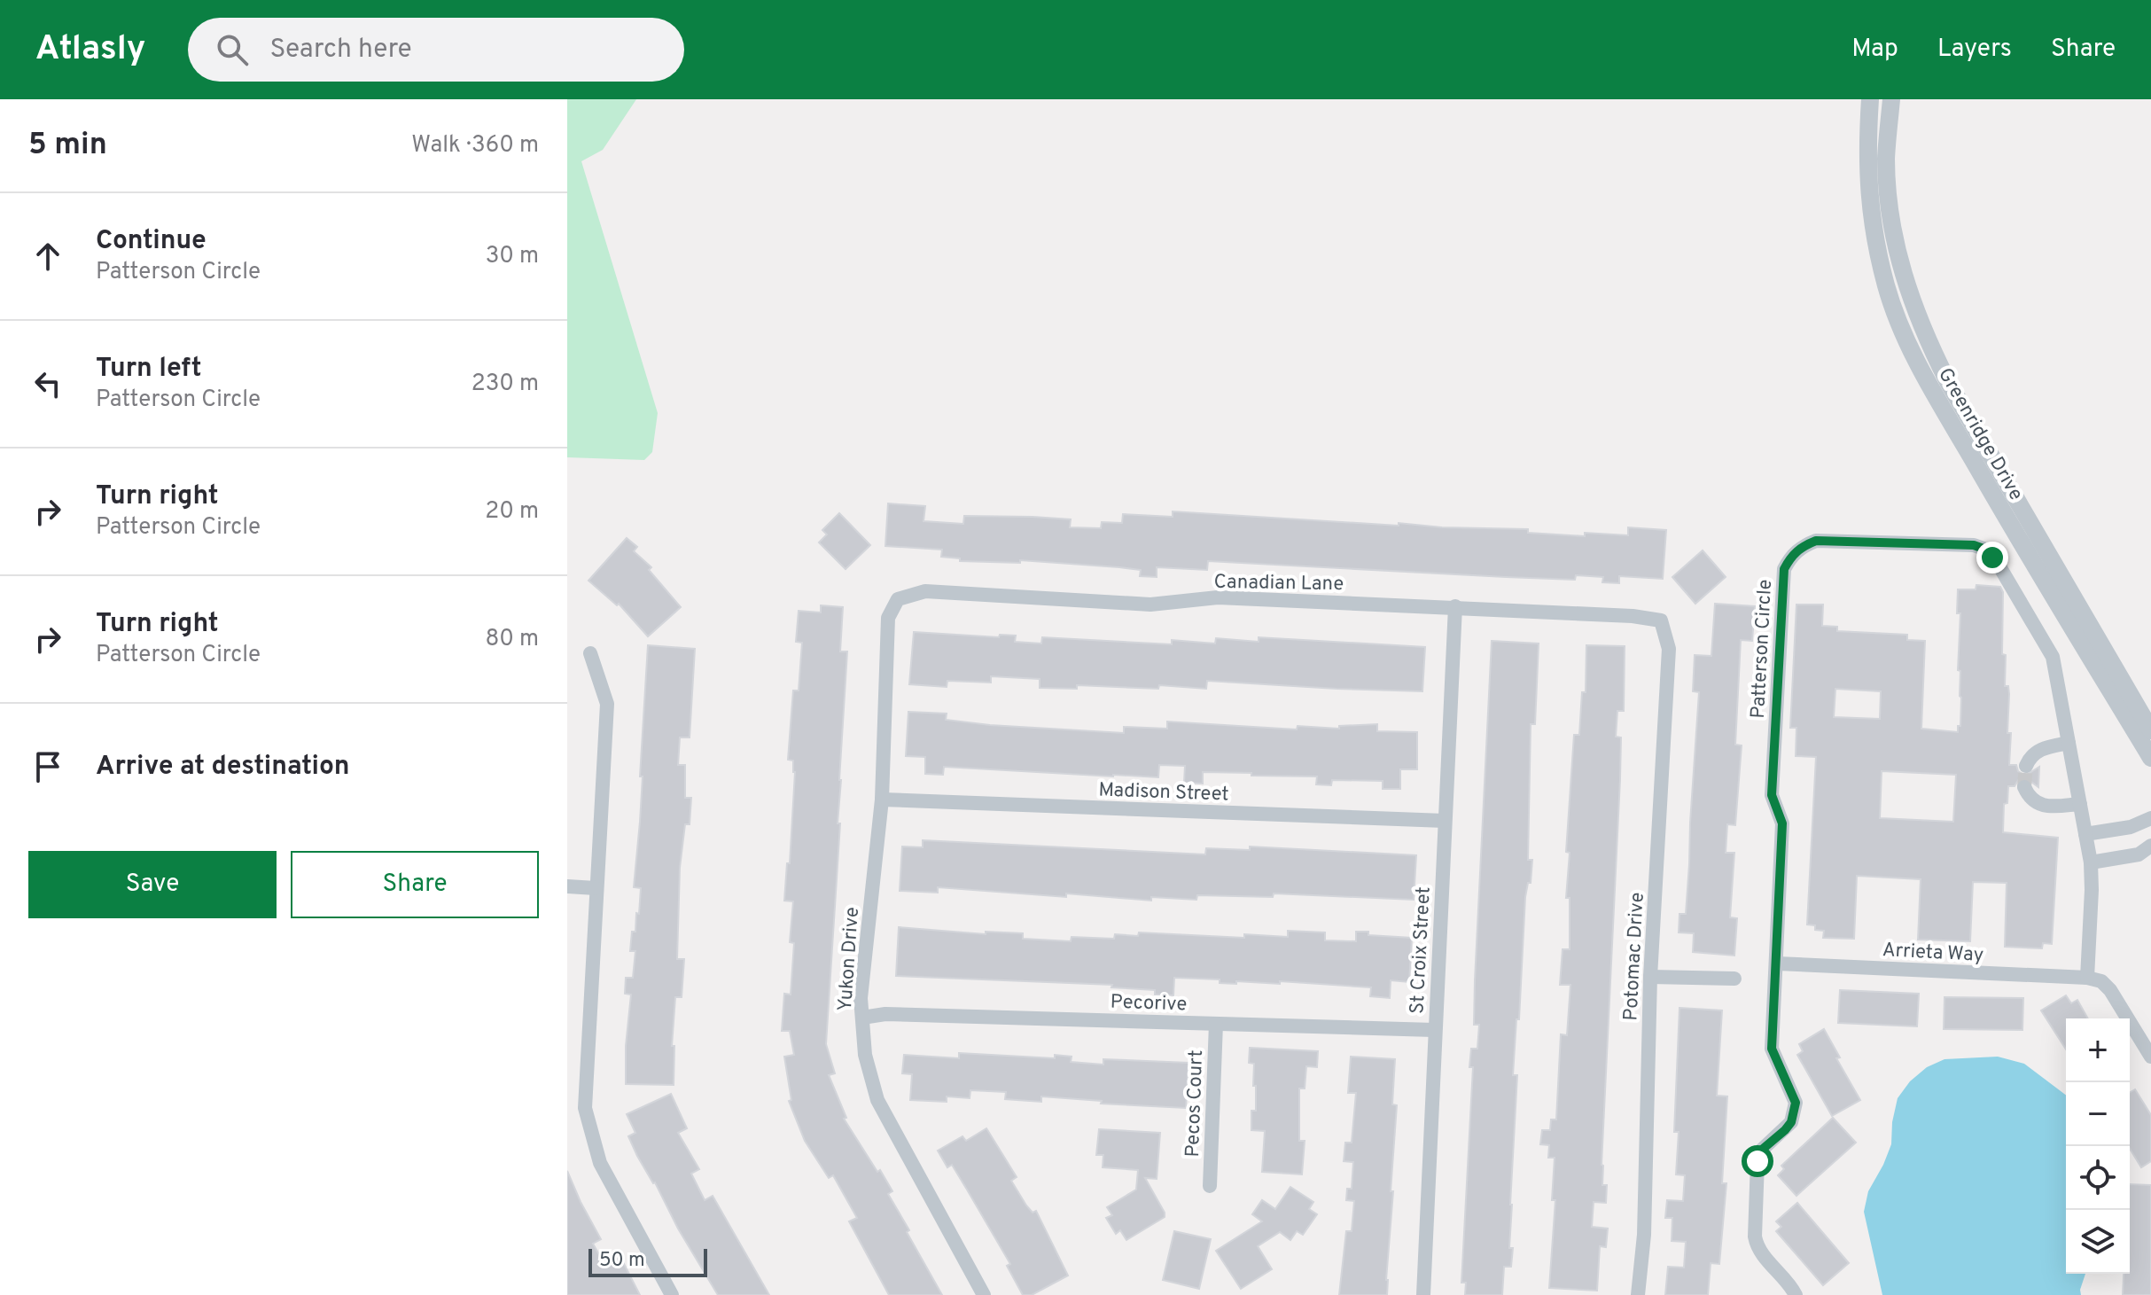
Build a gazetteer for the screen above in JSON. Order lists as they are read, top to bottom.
{
  "streets": {
    "street": [
      "Greenridge Drive",
      "Canadian Lane",
      "Patterson Circle",
      "Madison Street",
      "St Croix Street",
      "Arrieta Way",
      "Potomac Drive",
      "Yukon Drive",
      "Pecorive",
      "Pecos Court"
    ]
  },
  "crossings": [
    ["Canadian Lane", "St Croix Street"],
    ["Canadian Lane", "Potomac Drive"],
    ["Canadian Lane", "Yukon Drive"],
    ["Patterson Circle", "Arrieta Way"],
    ["Madison Street", "St Croix Street"],
    ["Madison Street", "Yukon Drive"],
    ["St Croix Street", "Pecorive"],
    ["Yukon Drive", "Pecorive"],
    ["Pecorive", "Pecos Court"]
  ],
  "scale_bar": "50 m",
  "page": {
    "header": "Atlasly",
    "search": "Search here",
    "nav": ["Map", "Layers", "Share"],
    "heading": ["5 min", "Walk · 360 m"],
    "list": [
      ["Continue", "Patterson Circle", "30 m"],
      ["Turn left", "Patterson Circle", "230 m"],
      ["Turn right", "Patterson Circle", "20 m"],
      ["Turn right", "Patterson Circle", "80 m"],
      "Arrive at destination"
    ],
    "buttons": ["Save", "Share"],
    "map_buttons": ["+", "−"],
    "scale": "50 m"
  }
}
